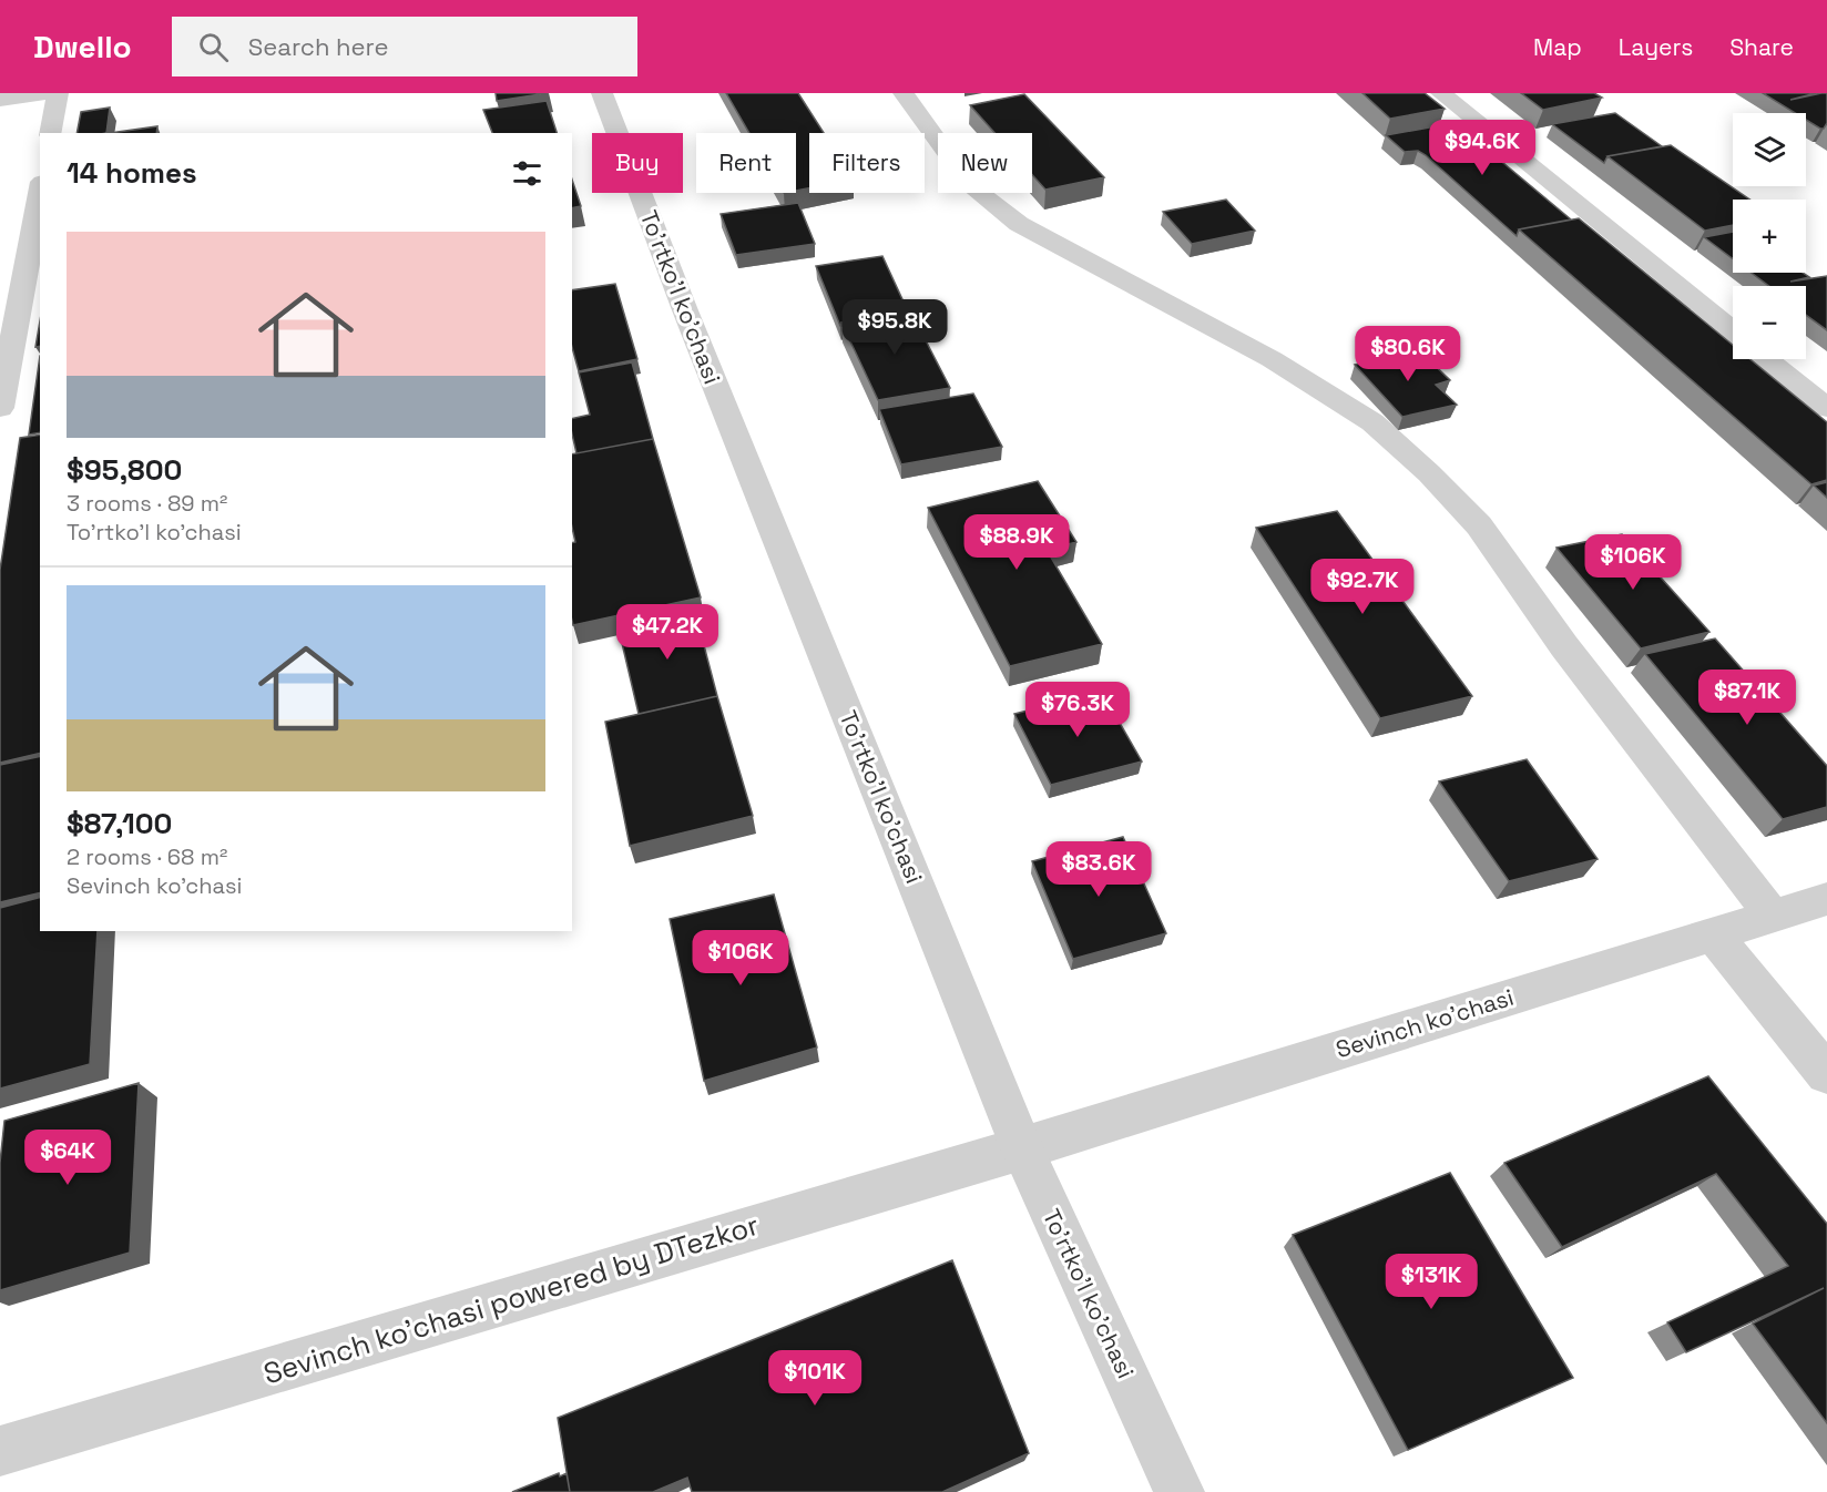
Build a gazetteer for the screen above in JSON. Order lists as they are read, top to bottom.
{
  "streets": {
    "street": ["To'rtko'l ko'chasi", "Sevinch ko'chasi", "Sevinch ko'chasi powered by DTezkor"]
  },
  "crossings": [
    ["To'rtko'l ko'chasi", "Sevinch ko'chasi"],
    ["To'rtko'l ko'chasi", "Sevinch ko'chasi powered by DTezkor"],
    ["Sevinch ko'chasi", "Sevinch ko'chasi powered by DTezkor"]
  ],
  "page": {
    "header": "Dwello",
    "search": "Search here",
    "nav": ["Map", "Layers", "Share"],
    "map_buttons": ["+", "−"],
    "price": [
      "$94.6K",
      "$95.8K",
      "$80.6K",
      "$88.9K",
      "$106K",
      "$92.7K",
      "$47.2K",
      "$87.1K",
      "$76.3K",
      "$83.6K",
      "$106K",
      "$64K",
      "$131K",
      "$101K"
    ],
    "chip": [
      "Buy",
      "Rent",
      "Filters",
      "New"
    ],
    "heading": "14 homes",
    "list": [
      {
        "name": "$95,800",
        "note": "3 rooms · 89 m² · To'rtko'l ko'chasi"
      },
      {
        "name": "$87,100",
        "note": "2 rooms · 68 m² · Sevinch ko'chasi"
      }
    ]
  }
}
